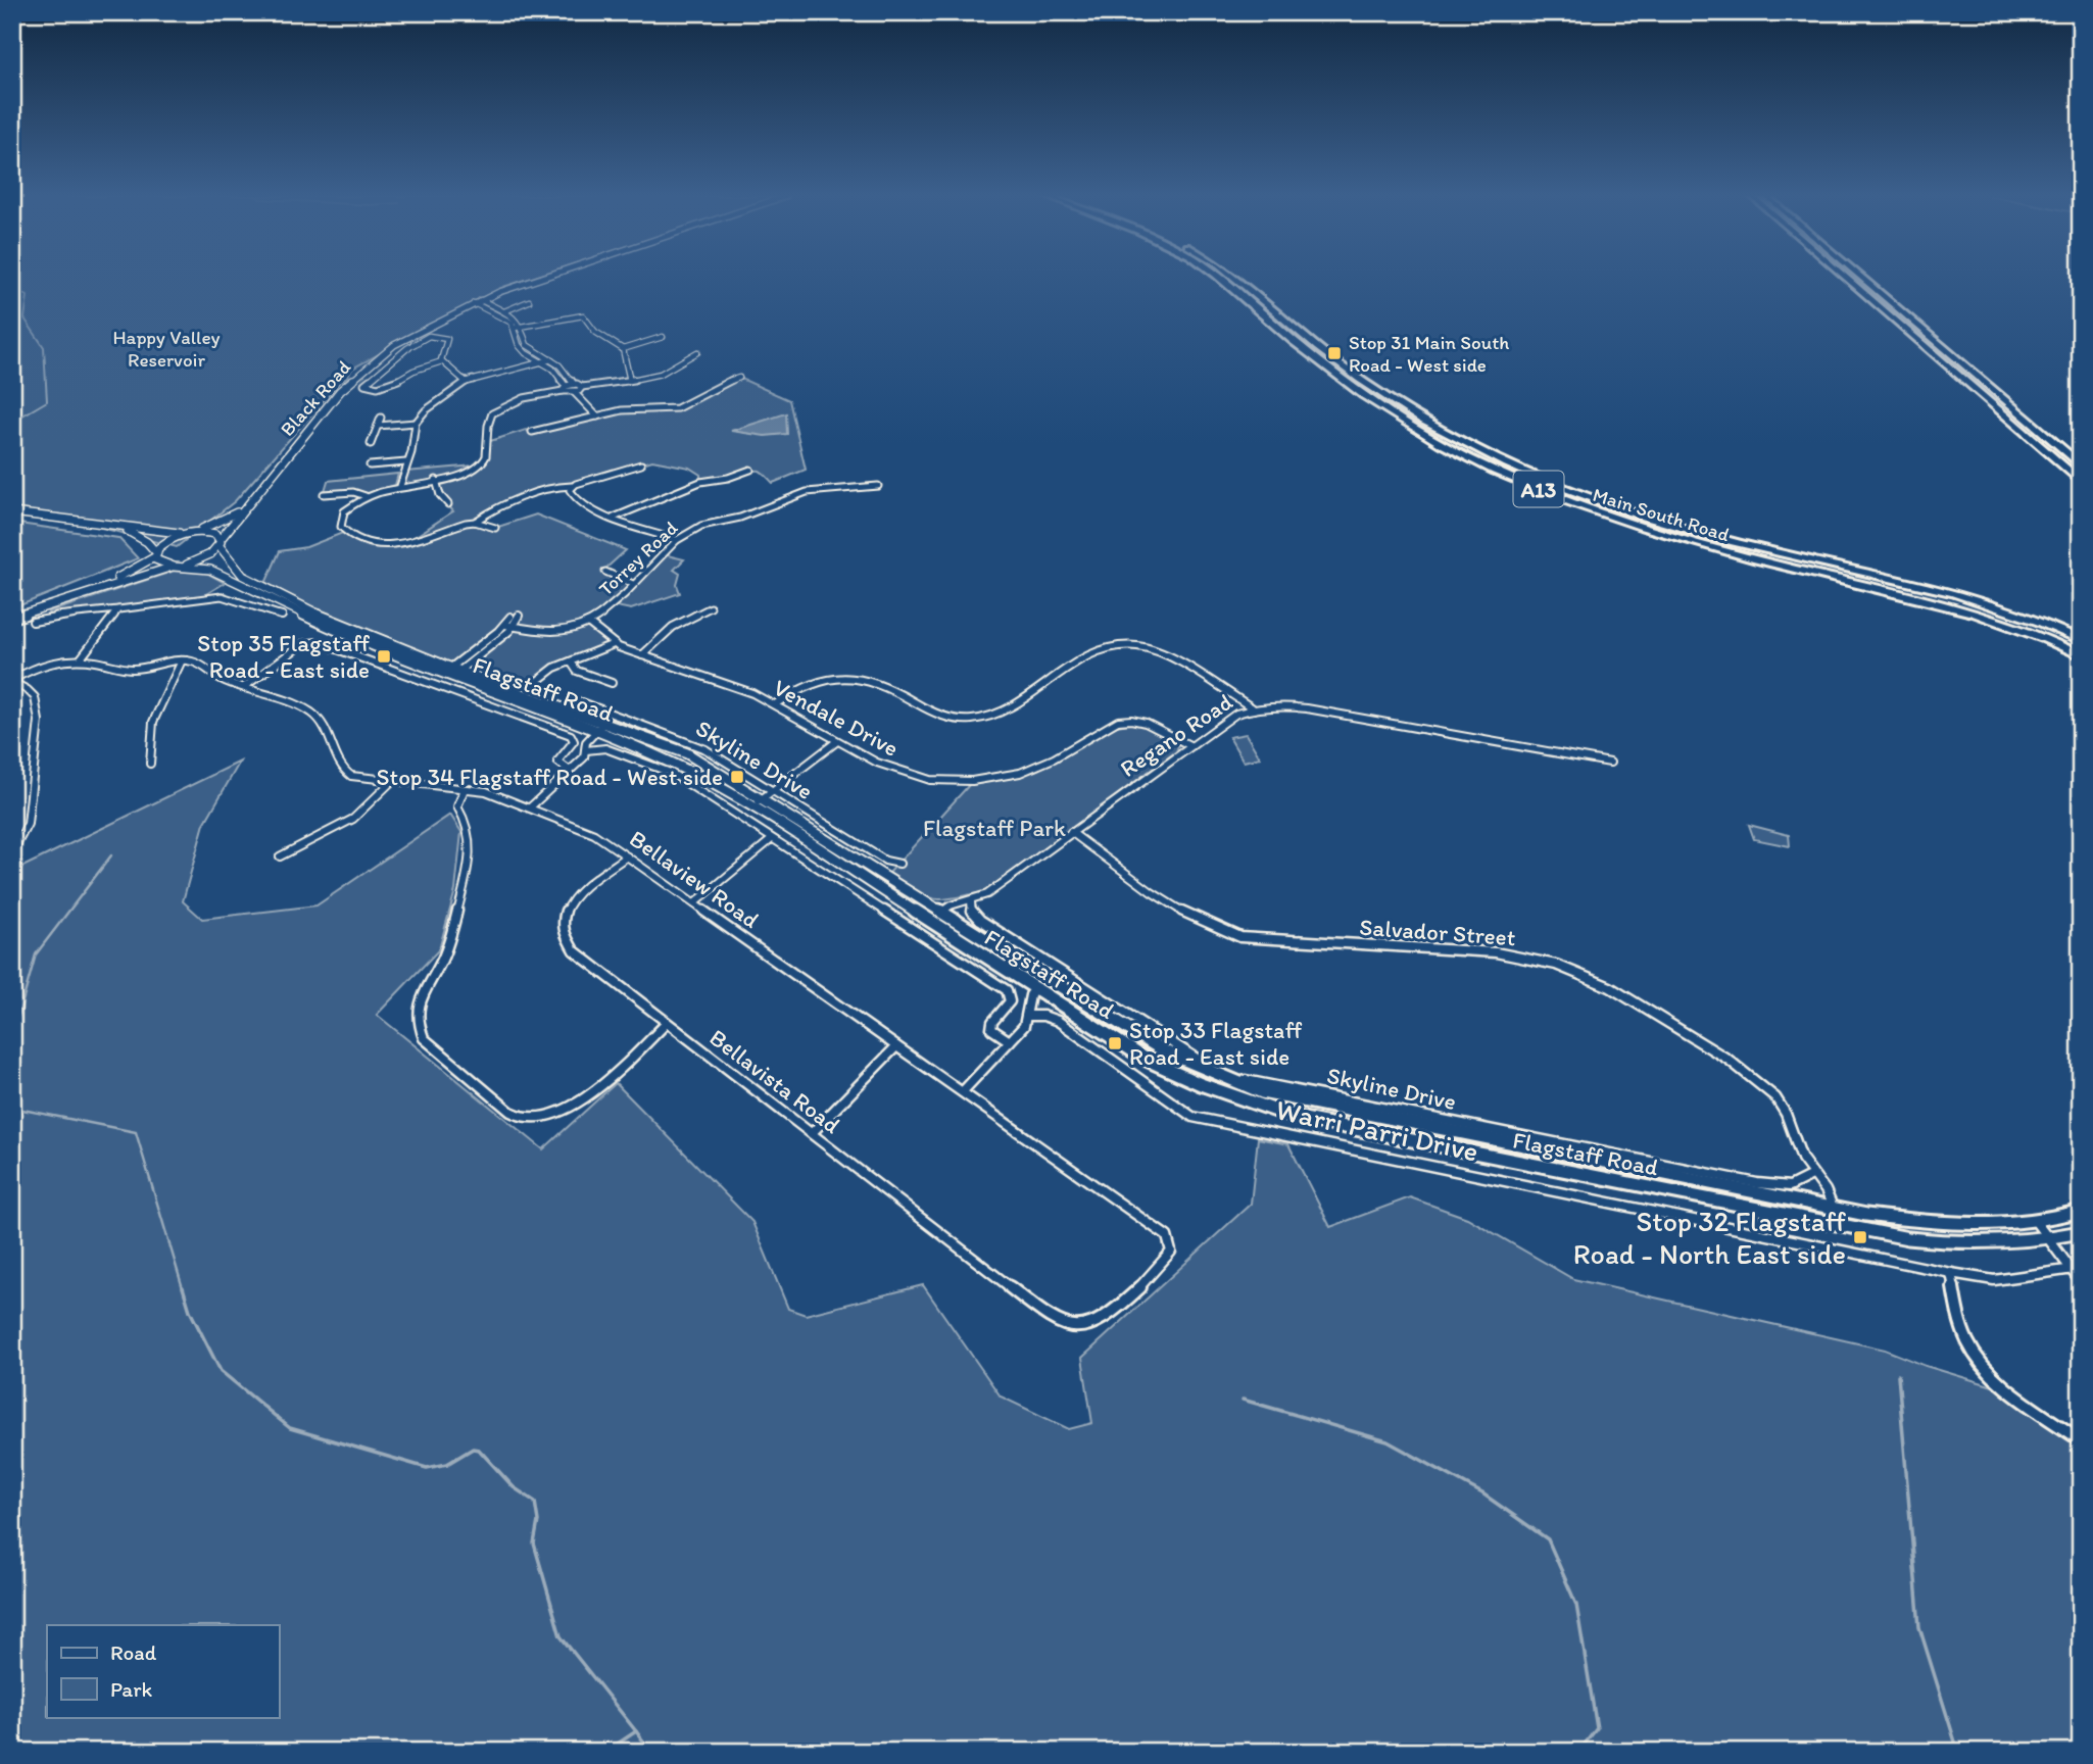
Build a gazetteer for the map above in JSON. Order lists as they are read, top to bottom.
{
  "streets": {
    "highway": ["A13", "Main South Road"],
    "main road": ["Black Road", "Flagstaff Road"],
    "street": [
      "Torrey Road",
      "Vendale Drive",
      "Regano Road",
      "Skyline Drive",
      "Bellaview Road",
      "Salvador Street",
      "Bellavista Road",
      "Warri Parri Drive"
    ]
  },
  "crossings": [
    ["Black Road", "Flagstaff Road"],
    ["Torrey Road", "Vendale Drive"],
    ["Flagstaff Road", "Regano Road"],
    ["Flagstaff Road", "Salvador Street"],
    ["Vendale Drive", "Regano Road"],
    ["Regano Road", "Skyline Drive"],
    ["Regano Road", "Salvador Street"],
    ["Skyline Drive", "Salvador Street"],
    ["Bellaview Road", "Bellavista Road"]
  ],
  "parks": ["Happy Valley Reservoir", "Flagstaff Park"],
  "places": {
    "transit": [
      "Stop 31 Main South Road - West side",
      "Stop 35 Flagstaff Road - East side",
      "Stop 34 Flagstaff Road - West side",
      "Stop 33 Flagstaff Road - East side",
      "Stop 32 Flagstaff Road - North East side"
    ]
  },
  "legend": ["Road", "Park"]
}
